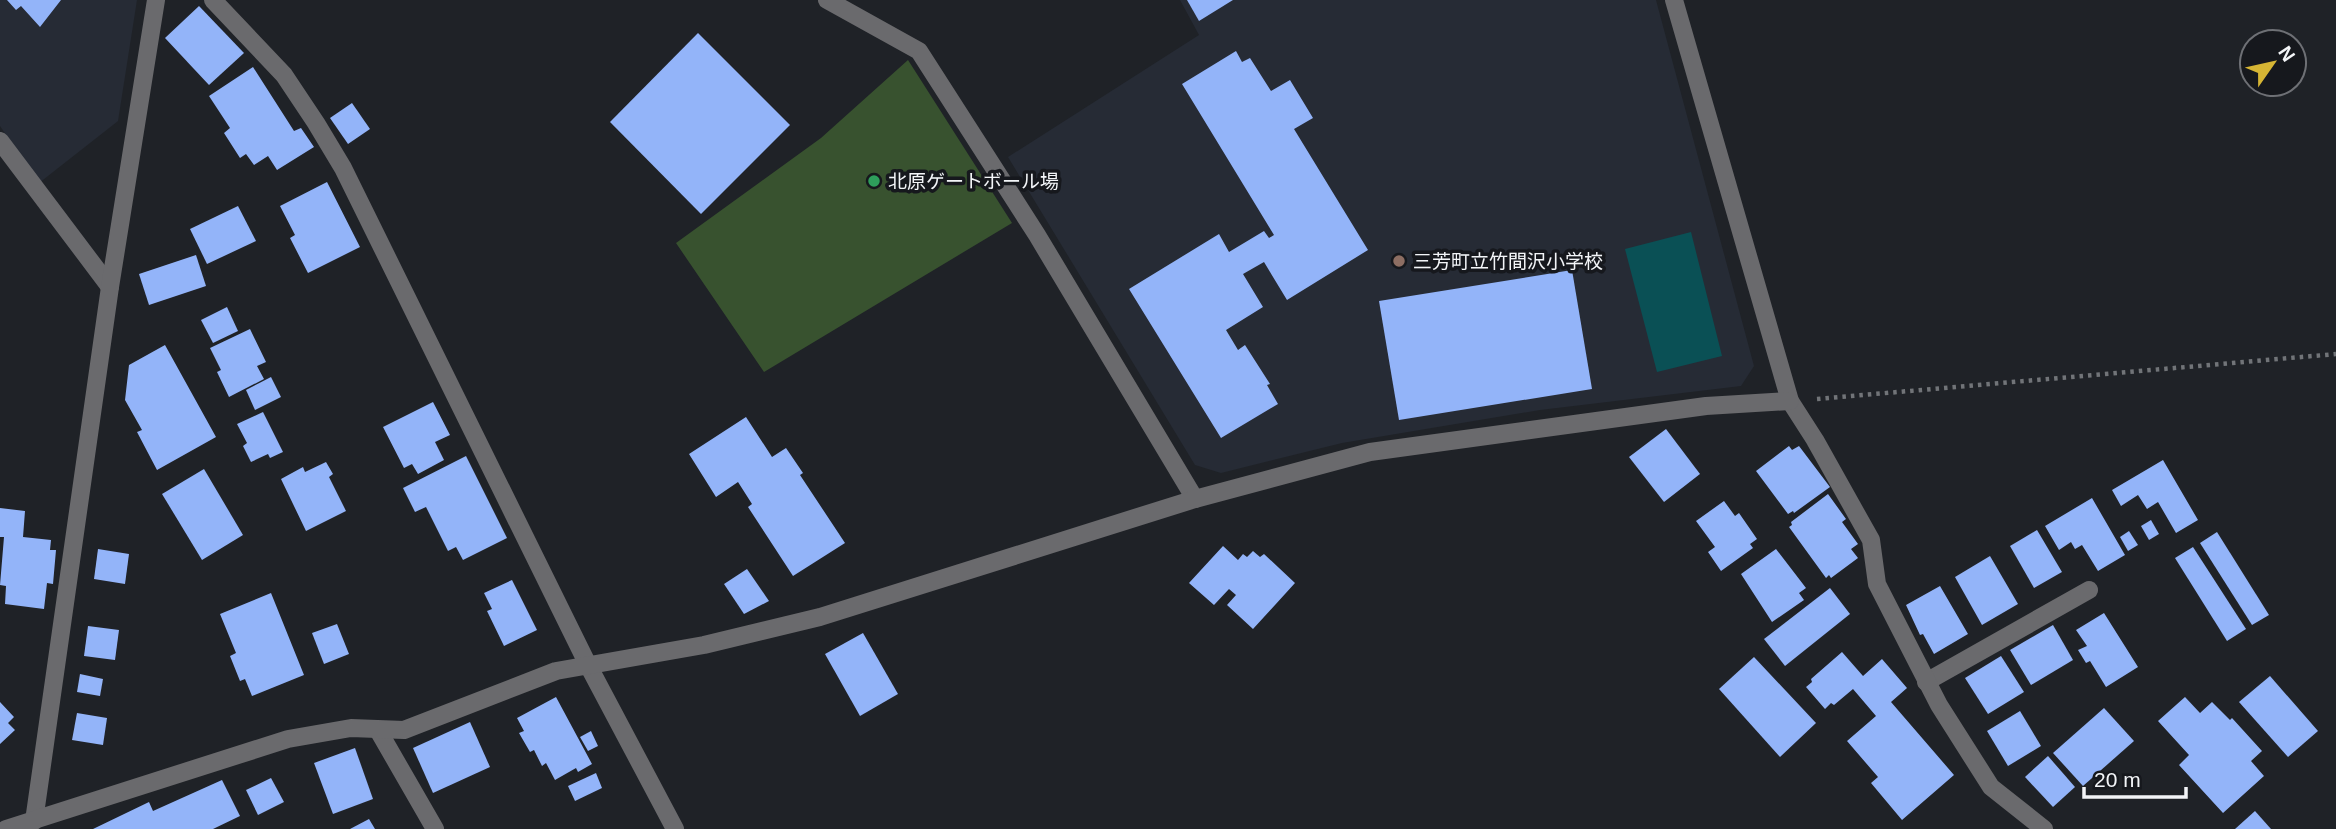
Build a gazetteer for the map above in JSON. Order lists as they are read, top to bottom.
{
  "places": ["北原ゲートボール場", "三芳町立竹間沢小学校"],
  "scale_bar": "20 m",
  "north": "top right"
}
